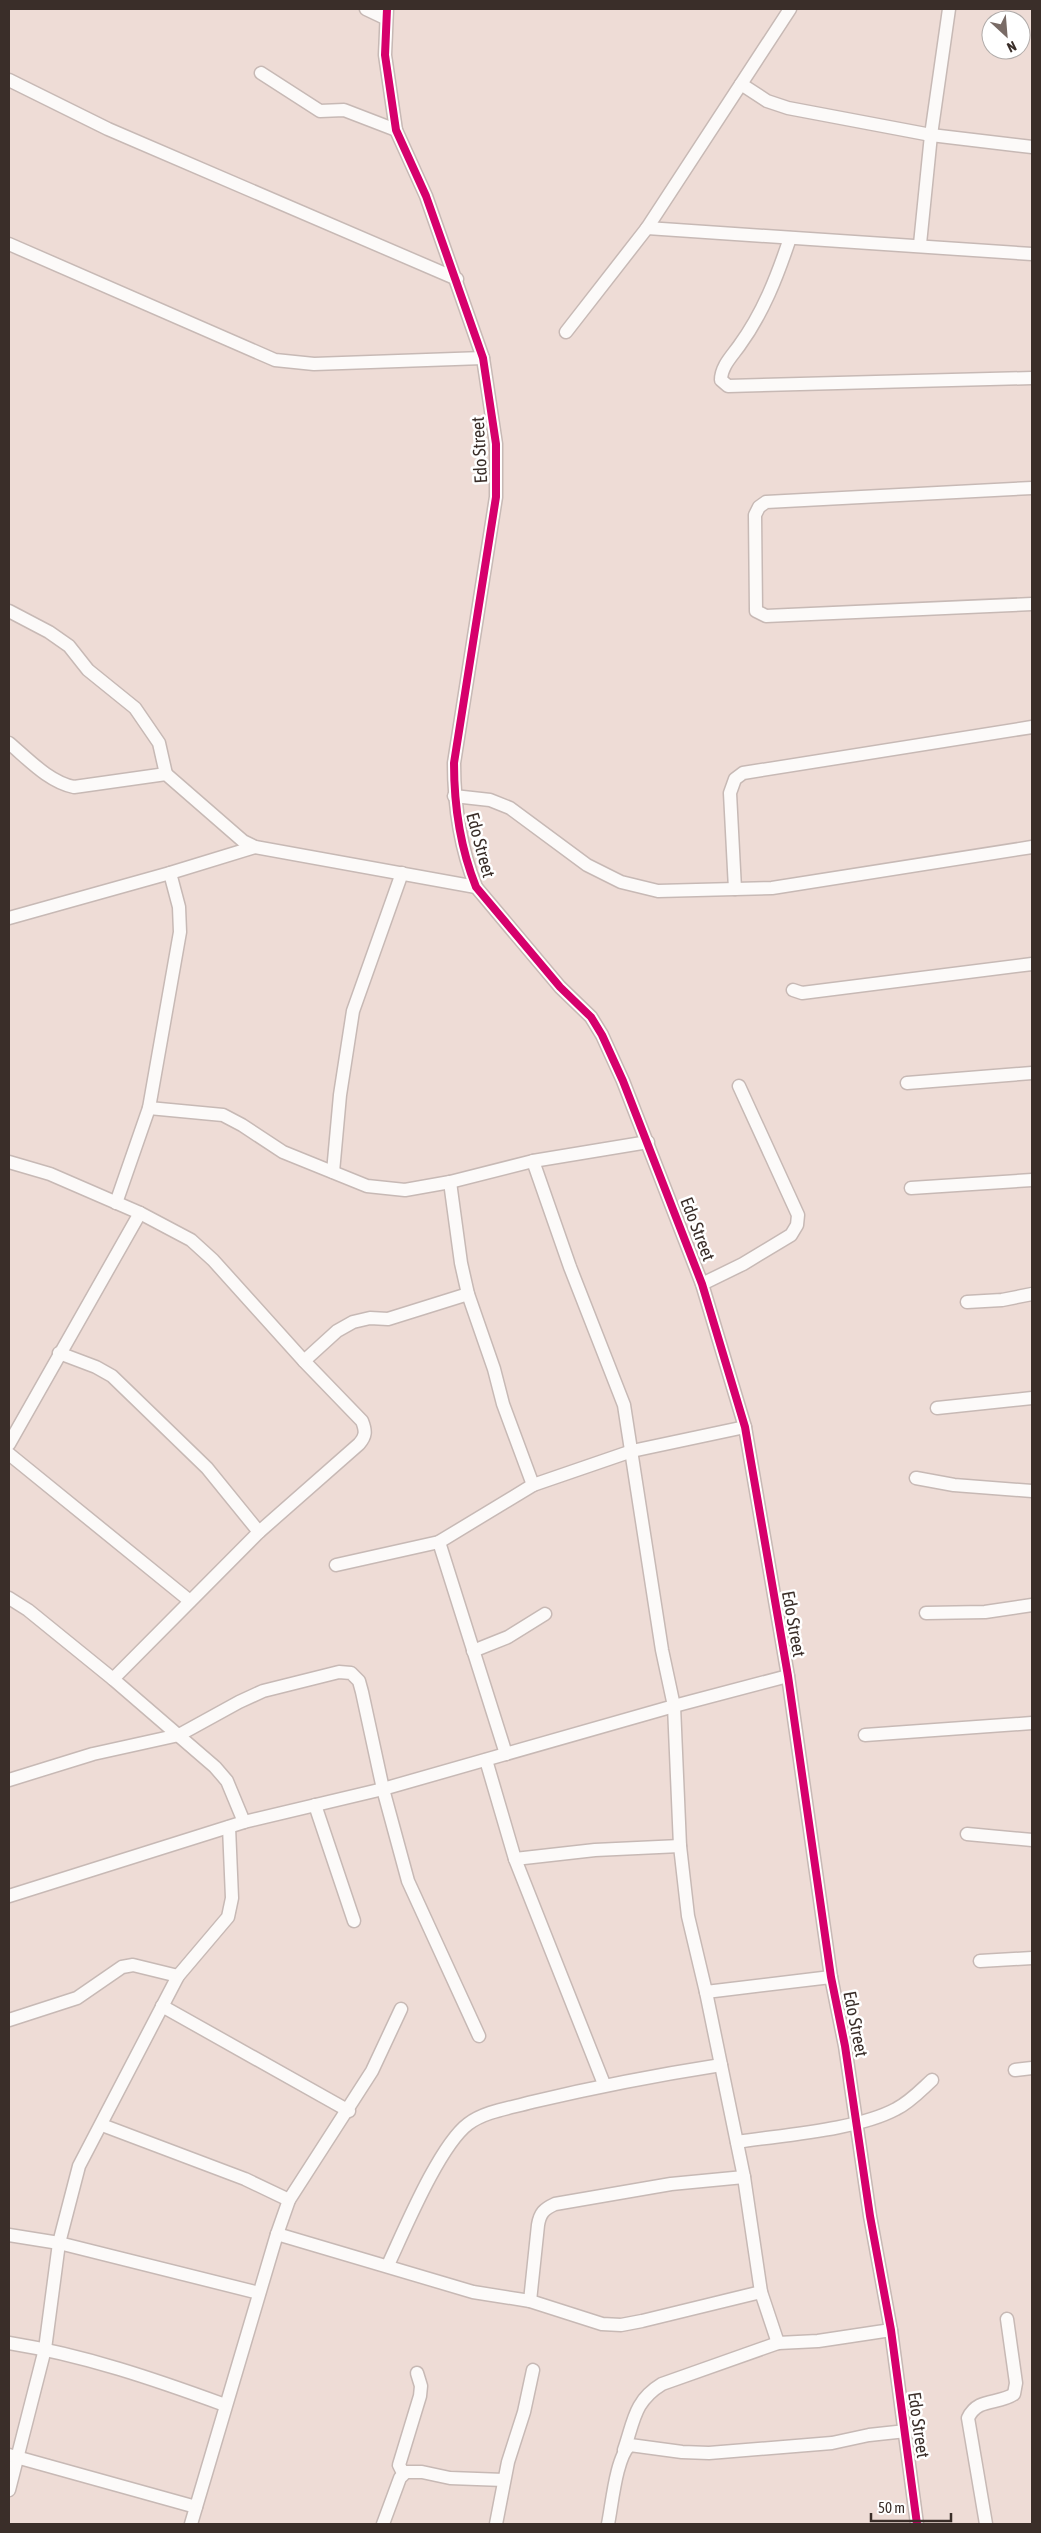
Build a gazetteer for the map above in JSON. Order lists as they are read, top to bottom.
{
  "streets": {
    "street": ["Edo Street"]
  },
  "scale_bar": "50 m",
  "north": "bottom right"
}
